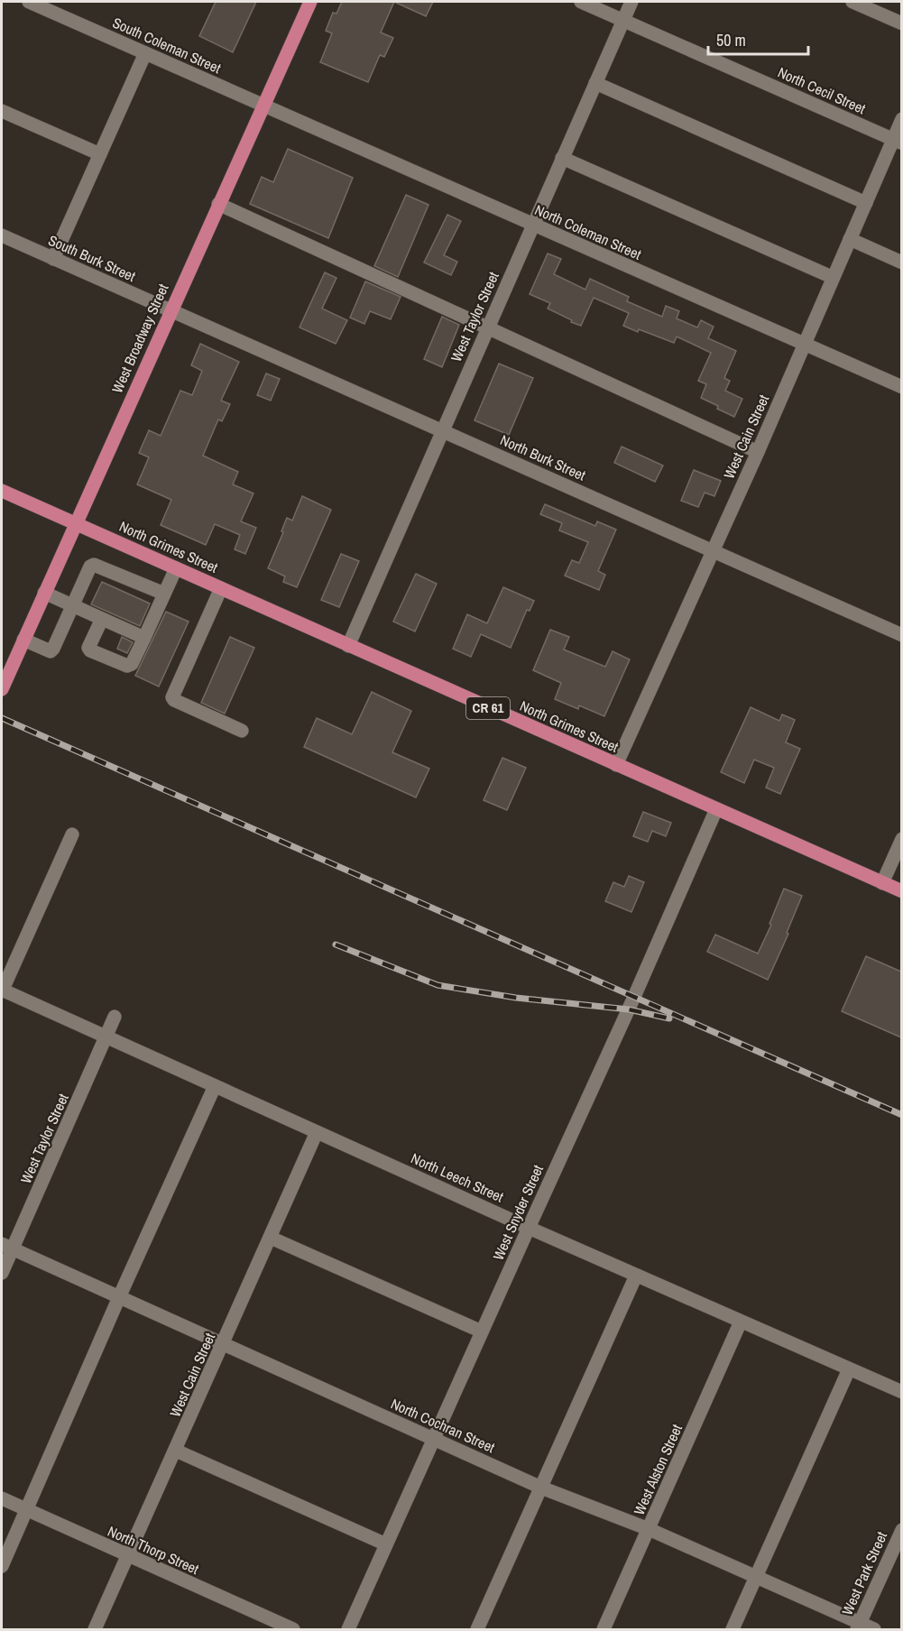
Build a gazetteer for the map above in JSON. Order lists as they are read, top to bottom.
{
  "streets": {
    "main road": ["West Broadway Street", "North Grimes Street", "CR 61"],
    "street": [
      "South Coleman Street",
      "North Cecil Street",
      "North Coleman Street",
      "South Burk Street",
      "West Taylor Street",
      "West Cain Street",
      "North Burk Street",
      "North Leech Street",
      "West Snyder Street",
      "North Cochran Street",
      "West Alston Street",
      "North Thorp Street",
      "West Park Street"
    ]
  },
  "crossings": [
    ["South Coleman Street", "North Coleman Street"],
    ["South Coleman Street", "West Broadway Street"],
    ["North Cecil Street", "West Taylor Street"],
    ["North Cecil Street", "West Cain Street"],
    ["North Coleman Street", "West Taylor Street"],
    ["North Coleman Street", "West Broadway Street"],
    ["North Coleman Street", "West Cain Street"],
    ["South Burk Street", "West Broadway Street"],
    ["South Burk Street", "North Burk Street"],
    ["West Taylor Street", "North Burk Street"],
    ["West Taylor Street", "North Grimes Street"],
    ["West Taylor Street", "North Leech Street"],
    ["West Taylor Street", "North Cochran Street"],
    ["West Broadway Street", "North Burk Street"],
    ["West Broadway Street", "North Grimes Street"],
    ["West Broadway Street", "CR 61"],
    ["West Cain Street", "North Burk Street"],
    ["West Cain Street", "North Grimes Street"],
    ["West Cain Street", "North Leech Street"],
    ["West Cain Street", "North Cochran Street"],
    ["West Cain Street", "North Thorp Street"],
    ["North Grimes Street", "CR 61"],
    ["North Grimes Street", "West Snyder Street"],
    ["North Leech Street", "West Snyder Street"],
    ["North Leech Street", "West Alston Street"],
    ["West Snyder Street", "North Cochran Street"],
    ["North Cochran Street", "West Alston Street"],
    ["North Cochran Street", "West Park Street"]
  ],
  "scale_bar": "50 m"
}
